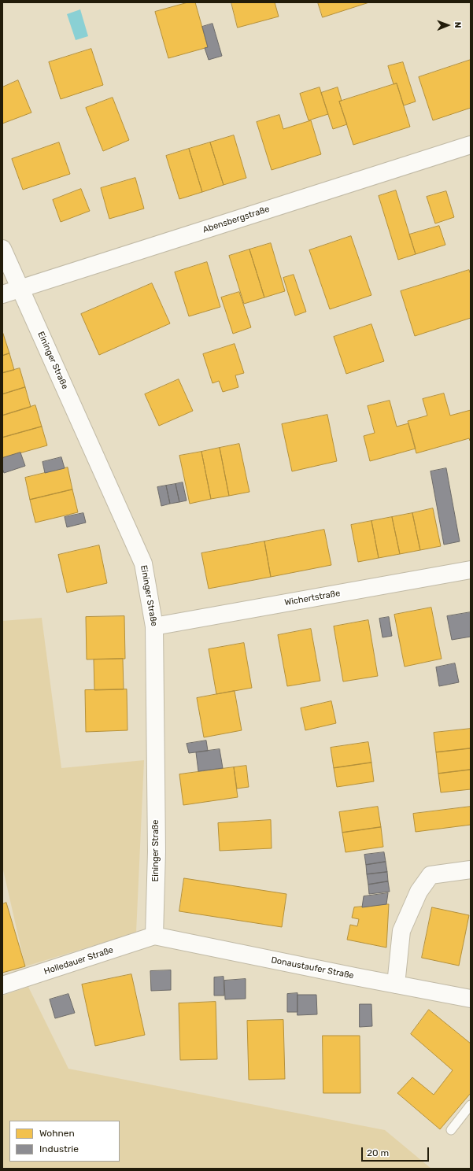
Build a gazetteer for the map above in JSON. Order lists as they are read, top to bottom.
{
  "streets": {
    "street": [
      "Abensbergstraße",
      "Eininger Straße",
      "Wichertstraße",
      "Holledauer Straße",
      "Donaustaufer Straße"
    ]
  },
  "crossings": [
    ["Abensbergstraße", "Eininger Straße"],
    ["Eininger Straße", "Wichertstraße"],
    ["Eininger Straße", "Holledauer Straße"],
    ["Eininger Straße", "Donaustaufer Straße"],
    ["Holledauer Straße", "Donaustaufer Straße"]
  ],
  "legend": ["Wohnen", "Industrie"],
  "scale_bar": "20 m",
  "north": "right"
}
